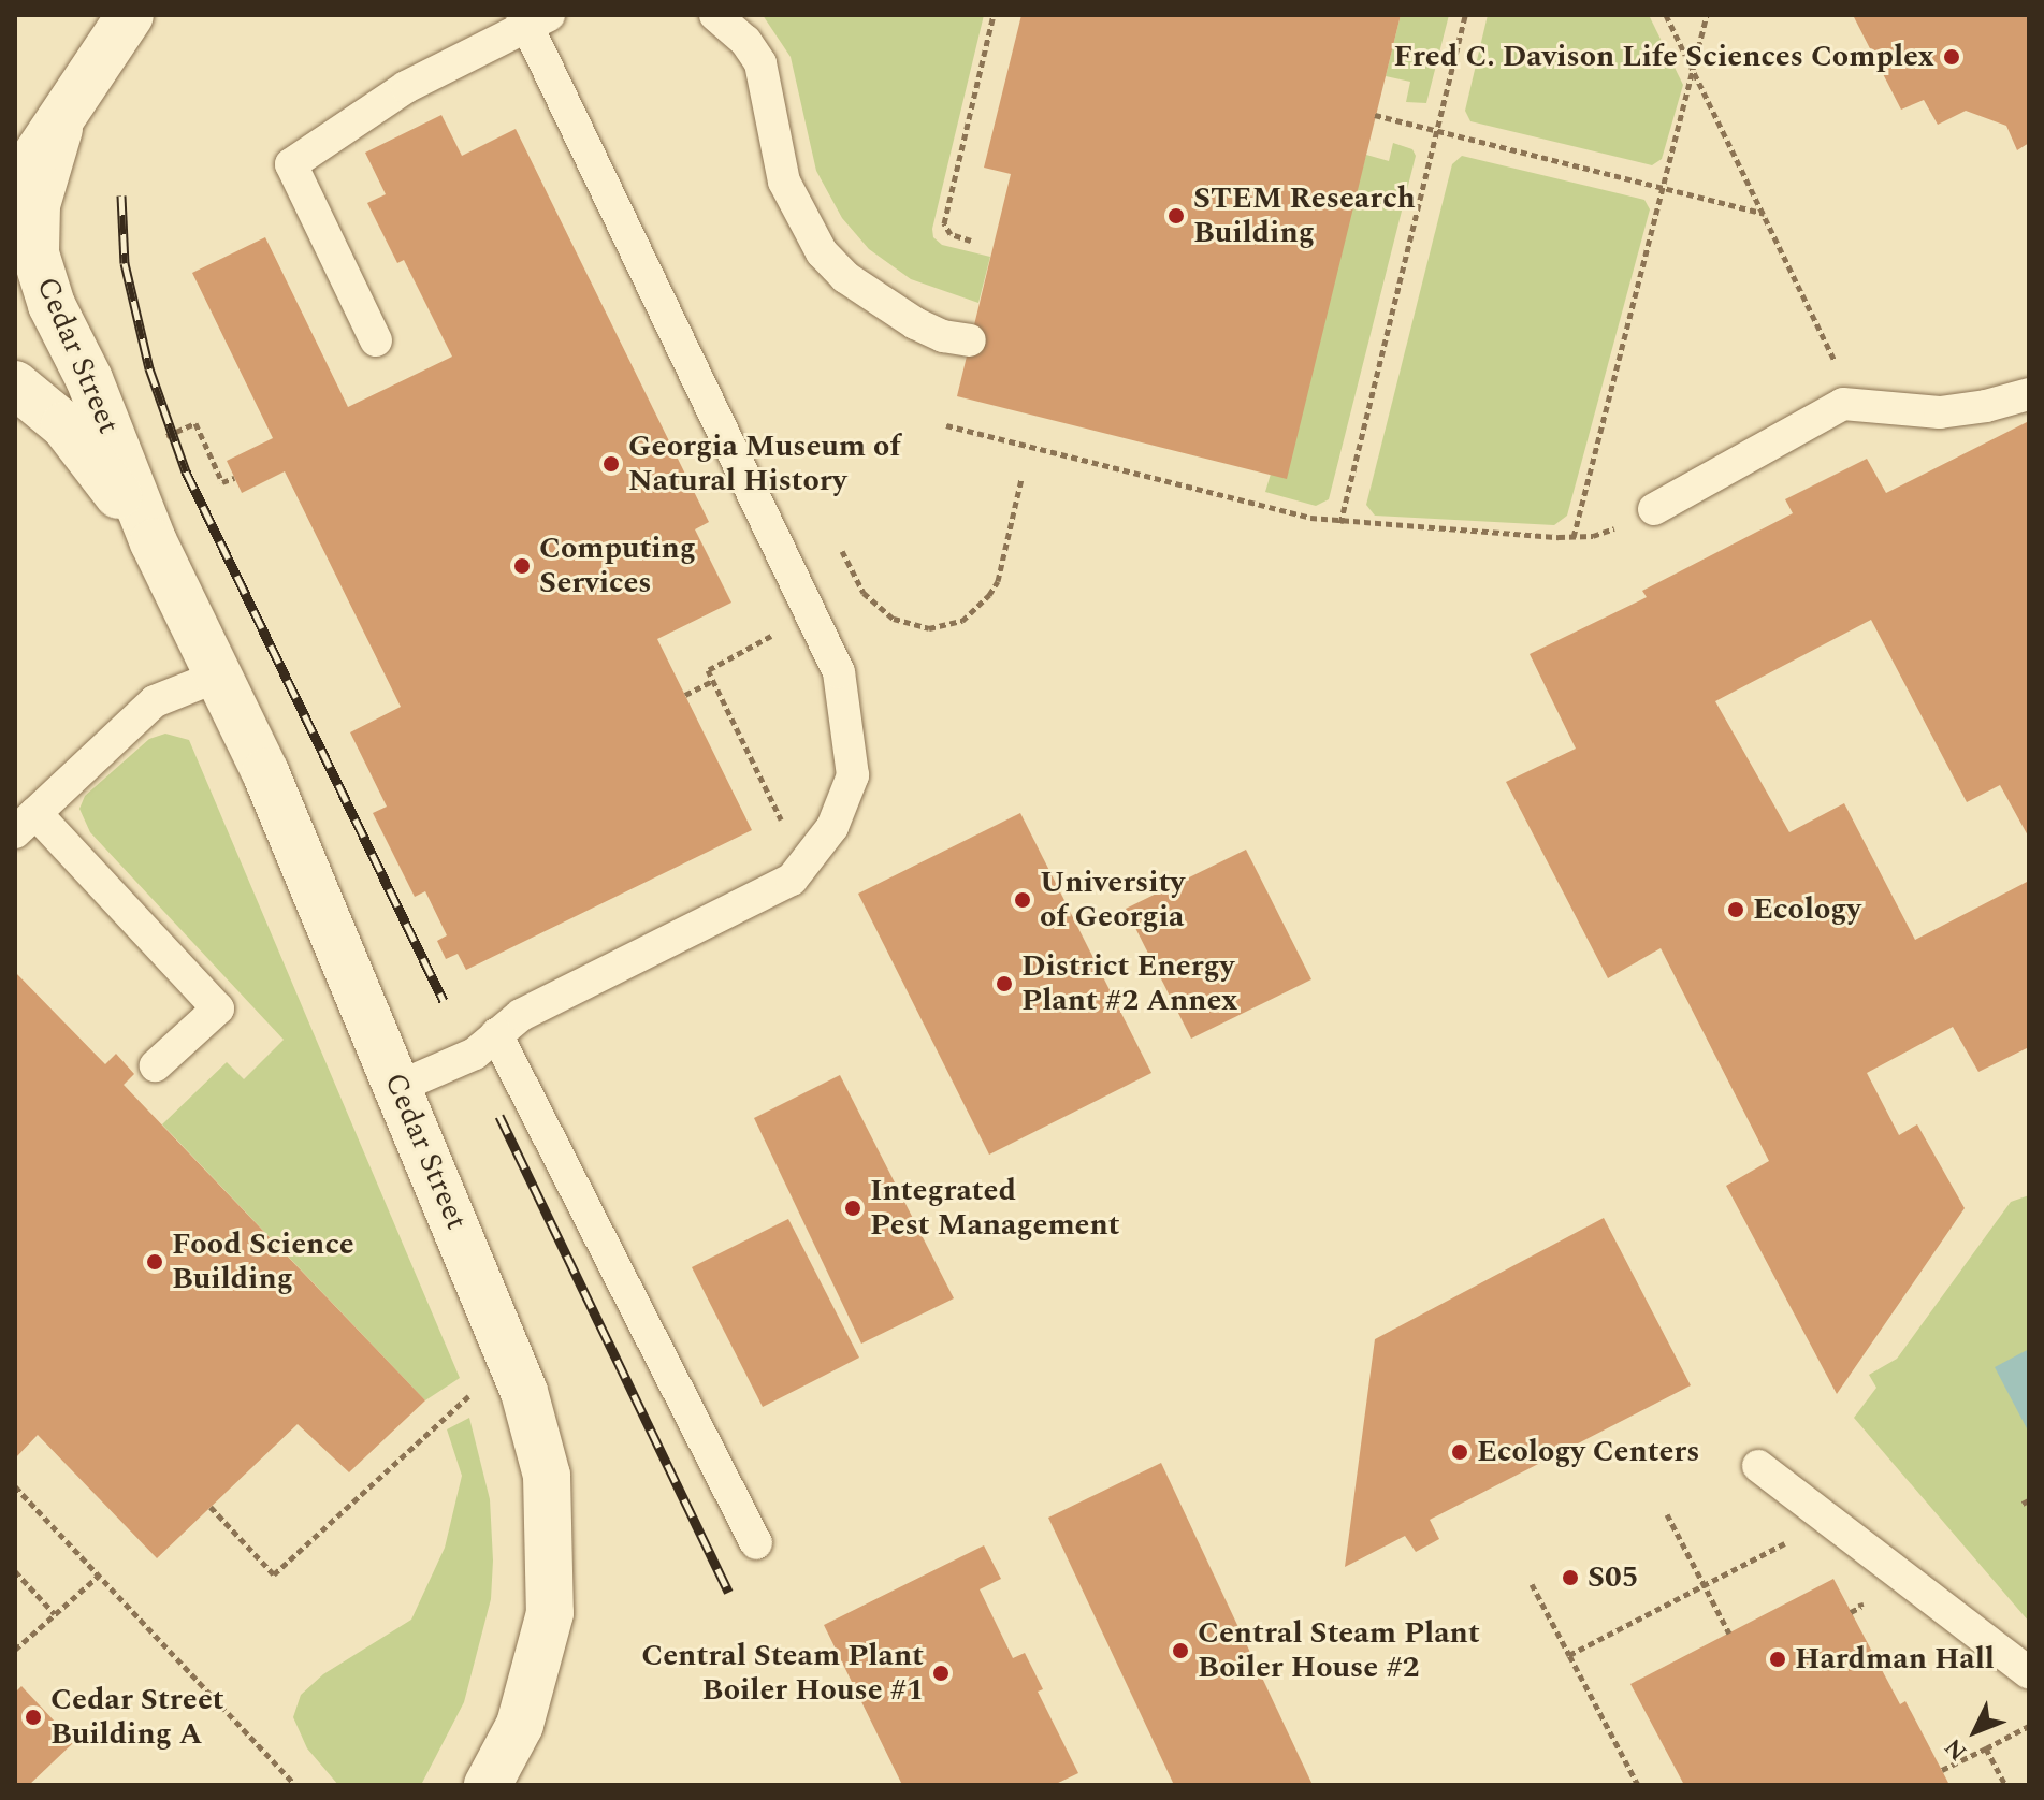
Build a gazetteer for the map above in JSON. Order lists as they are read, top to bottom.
{
  "streets": {
    "street": ["Cedar Street"]
  },
  "places": [
    "Fred C. Davison Life Sciences Complex",
    "STEM Research Building",
    "Georgia Museum of Natural History",
    "Computing Services",
    "University of Georgia",
    "Ecology",
    "District Energy Plant #2 Annex",
    "Integrated Pest Management",
    "Food Science Building",
    "Ecology Centers",
    "S05",
    "Central Steam Plant Boiler House #2",
    "Hardman Hall",
    "Central Steam Plant Boiler House #1",
    "Cedar Street Building A"
  ],
  "north": "bottom left"
}
